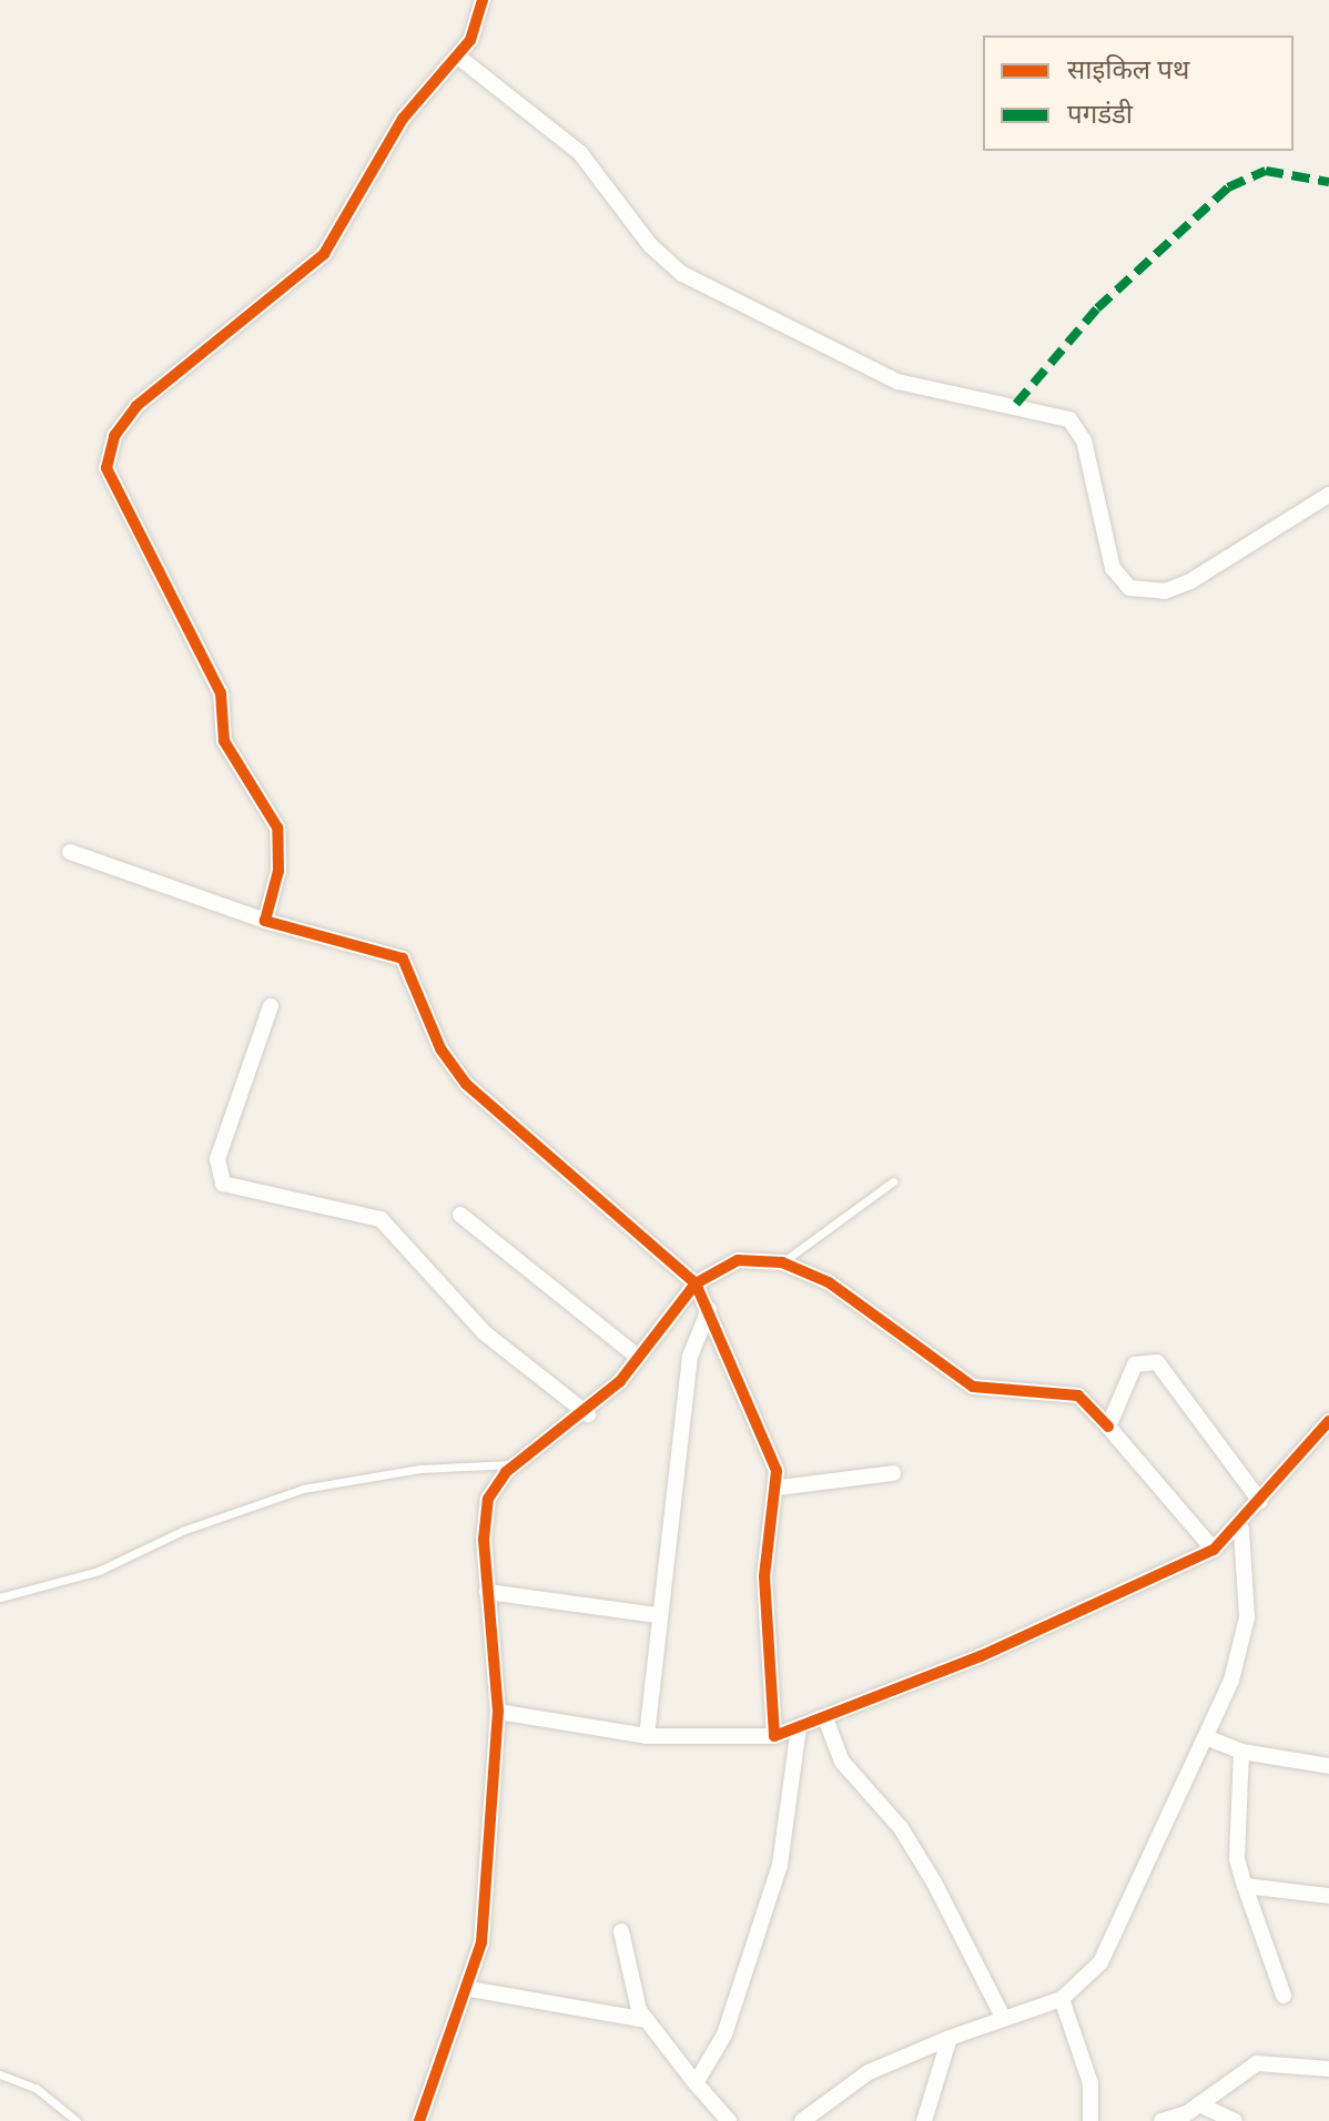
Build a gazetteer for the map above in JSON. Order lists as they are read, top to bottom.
{
  "legend": ["साइकिल पथ", "पगडंडी"]
}
